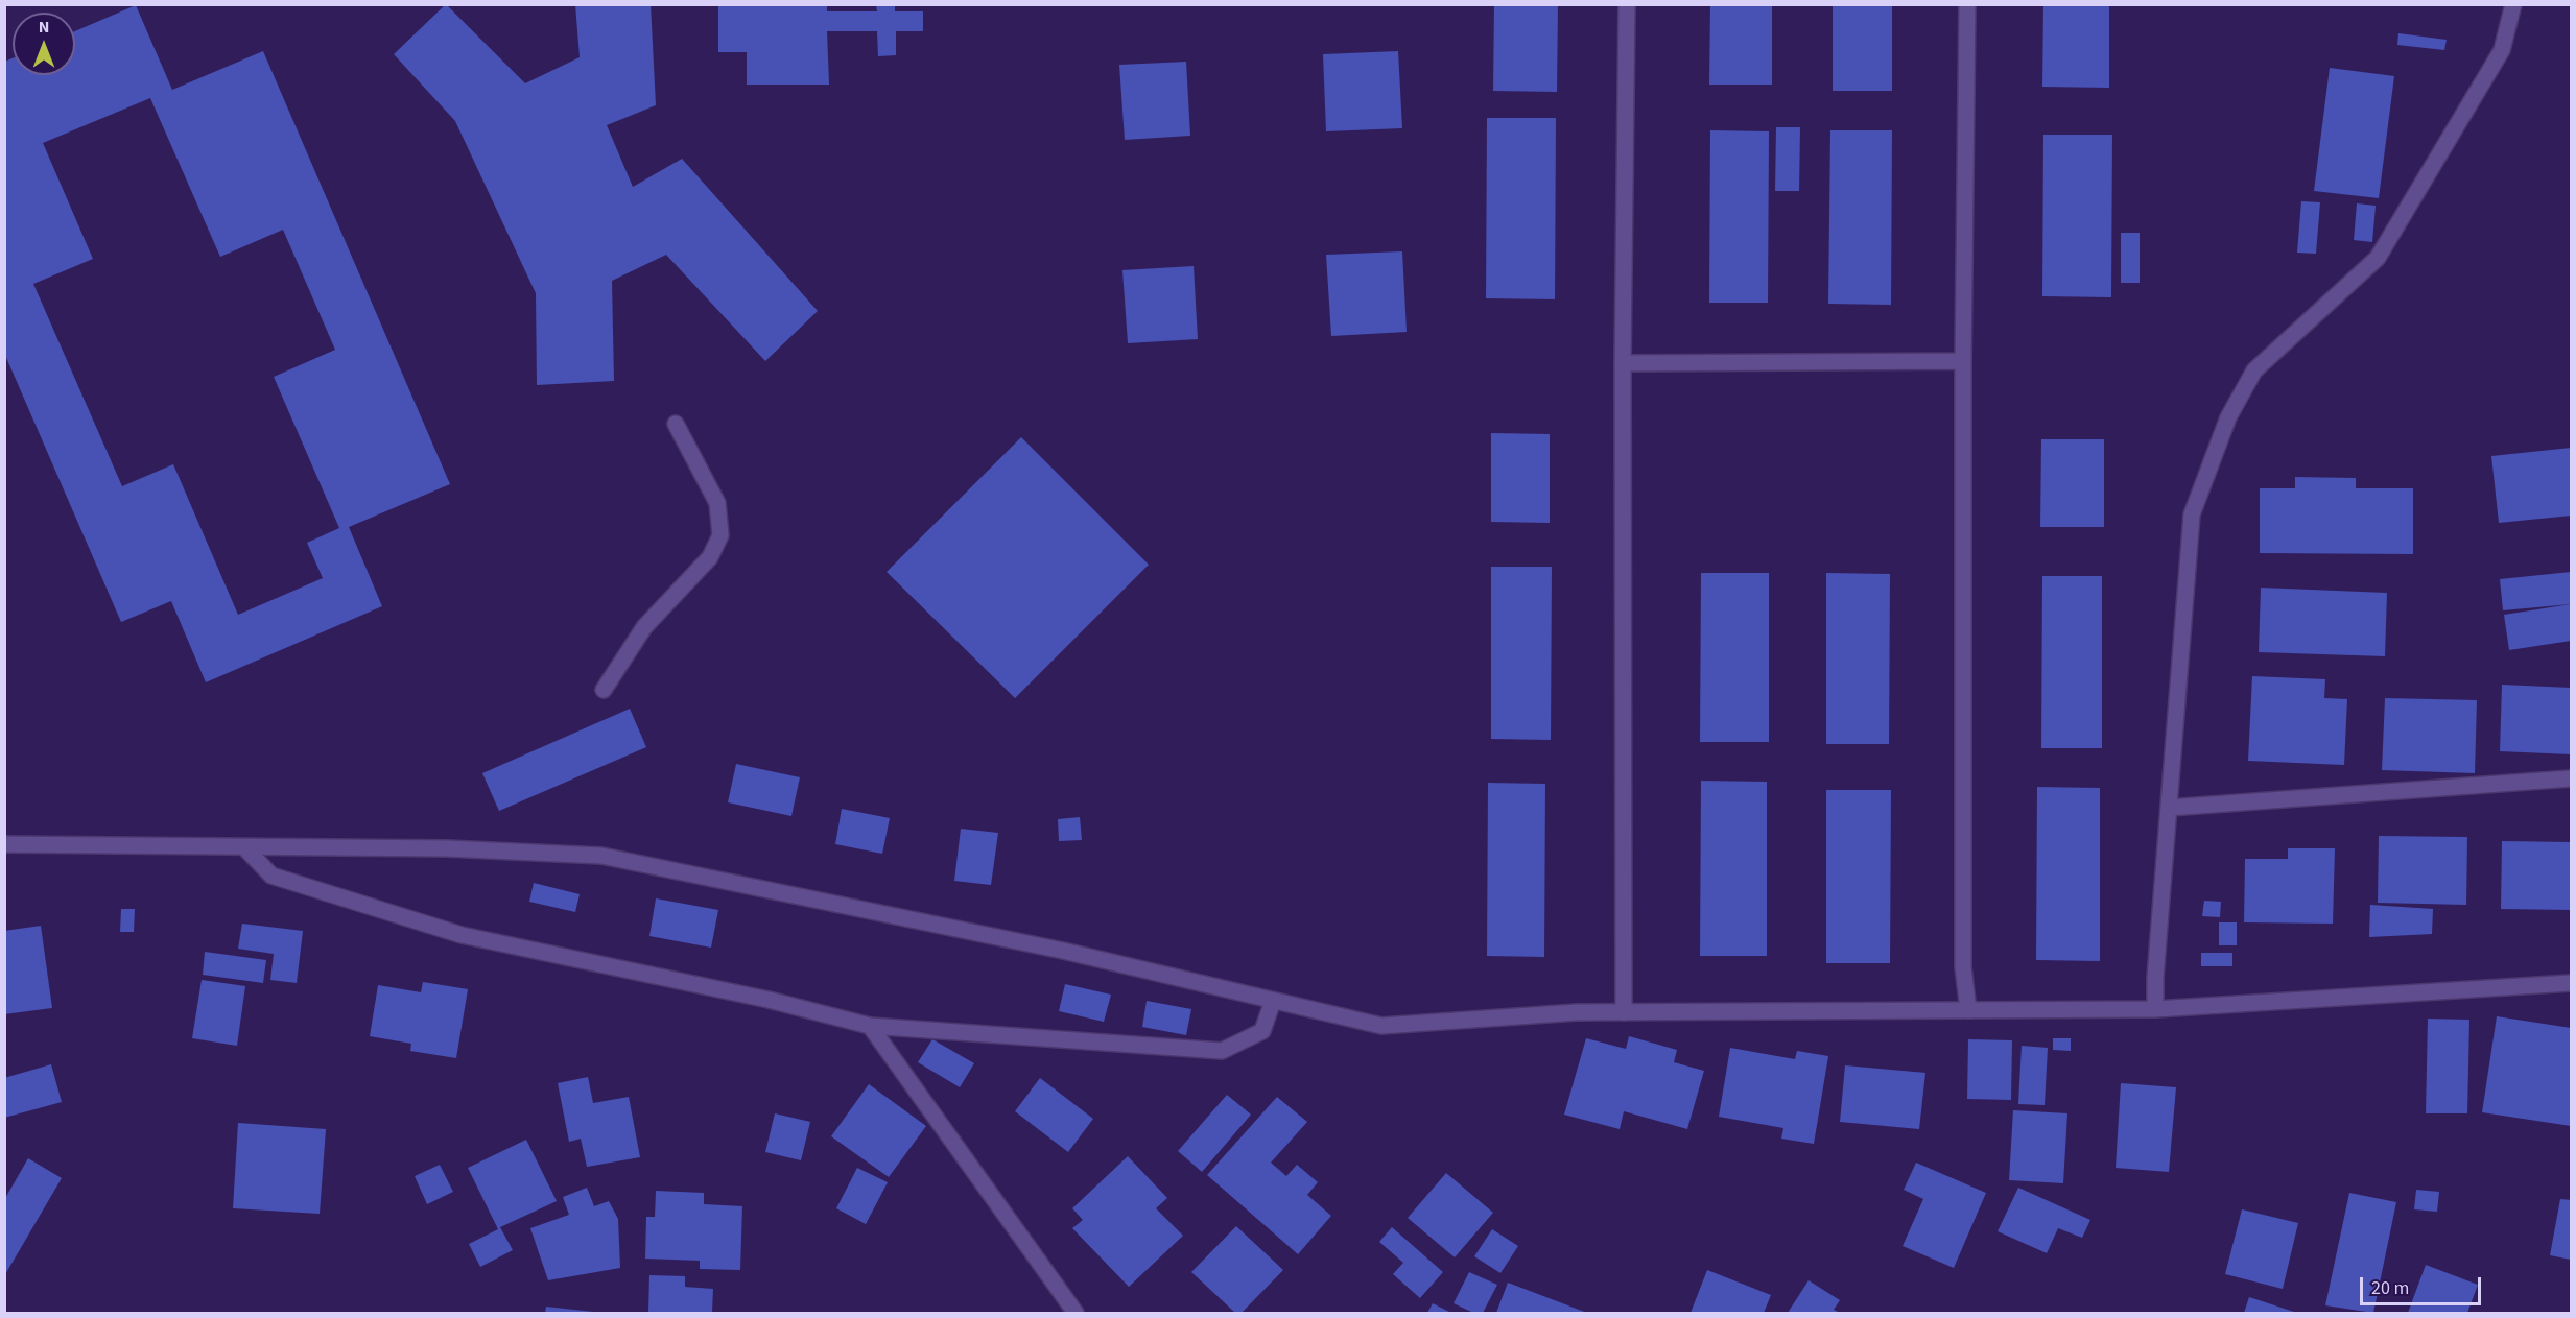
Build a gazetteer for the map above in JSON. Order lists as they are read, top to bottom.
{
  "scale_bar": "20 m",
  "north": "top"
}
